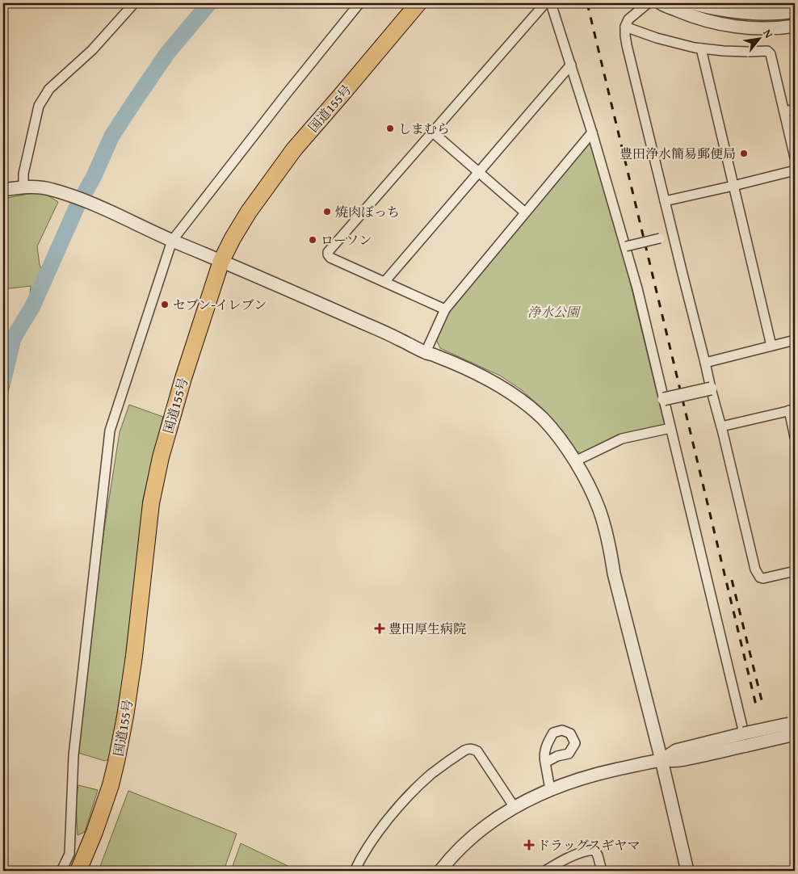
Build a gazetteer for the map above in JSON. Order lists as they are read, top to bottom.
{
  "streets": {
    "highway": ["国道155号"]
  },
  "parks": ["浄水公園"],
  "places": {
    "other": [
      "しまむら",
      "豊田浄水簡易郵便局",
      "焼肉ぼっち",
      "ローソン",
      "セブン-イレブン"
    ],
    "health": ["豊田厚生病院", "ドラッグスギヤマ"]
  },
  "north": "top right"
}
